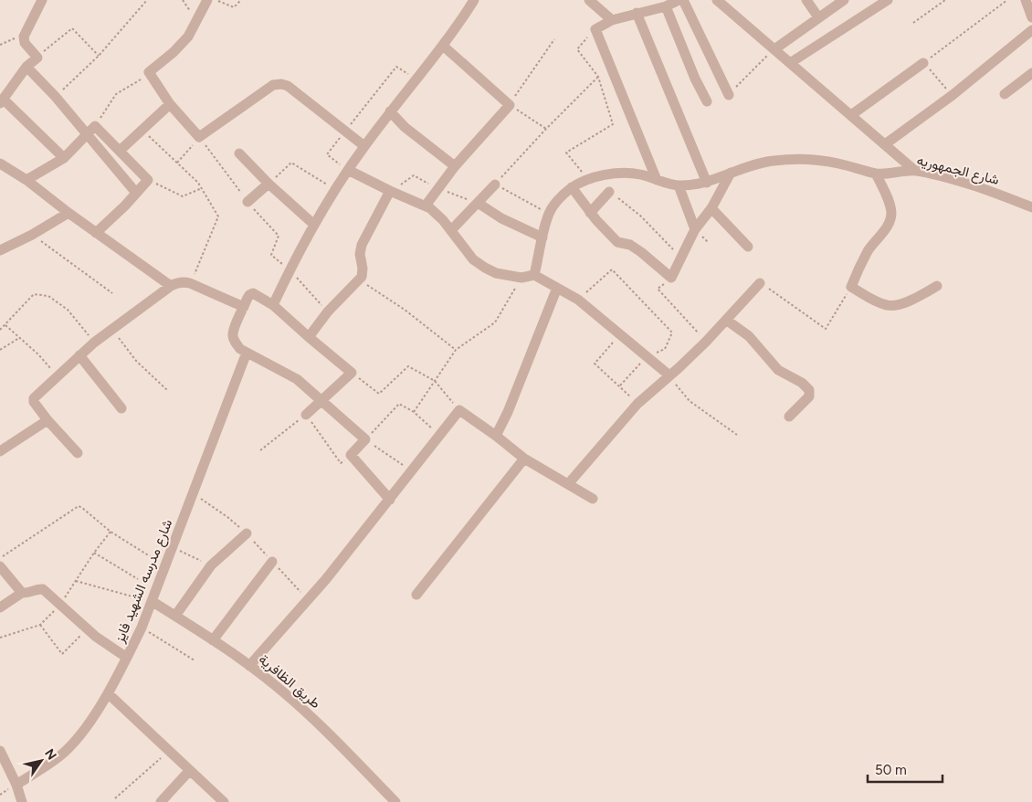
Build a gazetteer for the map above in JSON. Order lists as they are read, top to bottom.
{
  "streets": {
    "street": ["شارع الجمهوريه", "شارع مدرسه الشهيد فايز", "طريق الظافرية"]
  },
  "crossings": [
    ["شارع مدرسه الشهيد فايز", "طريق الظافرية"]
  ],
  "scale_bar": "50 m",
  "north": "top right"
}
